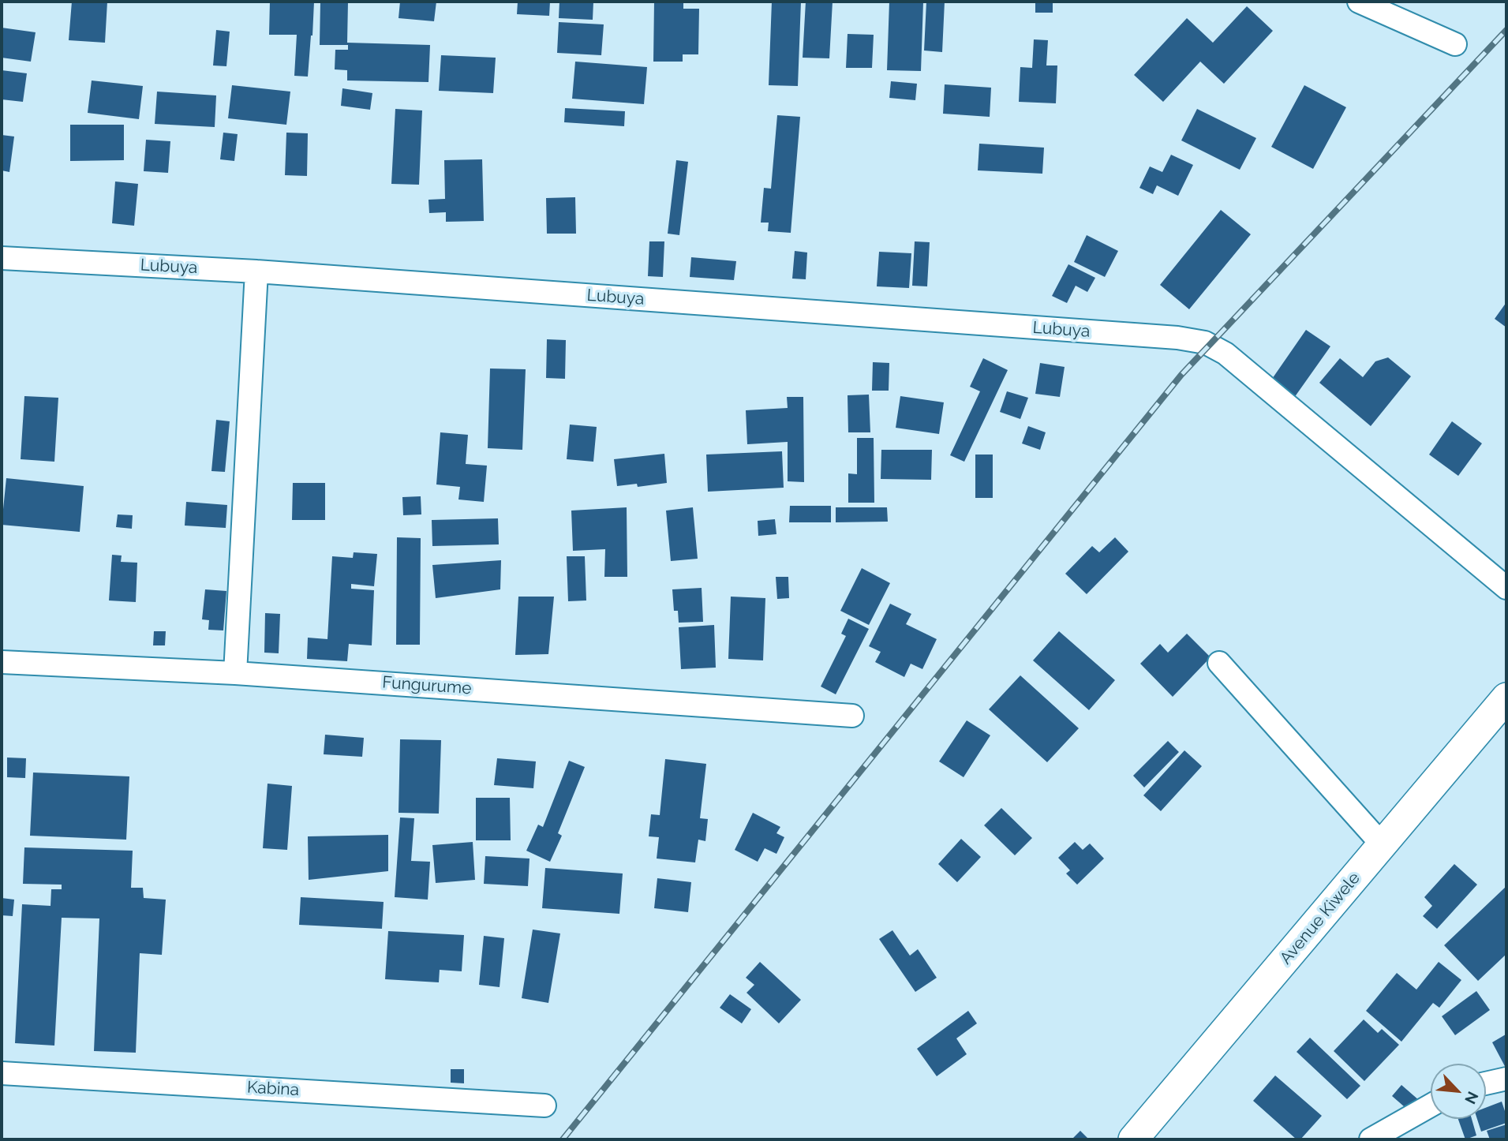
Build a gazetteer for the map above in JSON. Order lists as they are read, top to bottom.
{
  "streets": {
    "street": [
      "Lubuya",
      "Fungurume",
      "Avenue Kiwele",
      "Kabina"
    ]
  },
  "north": "bottom right"
}
